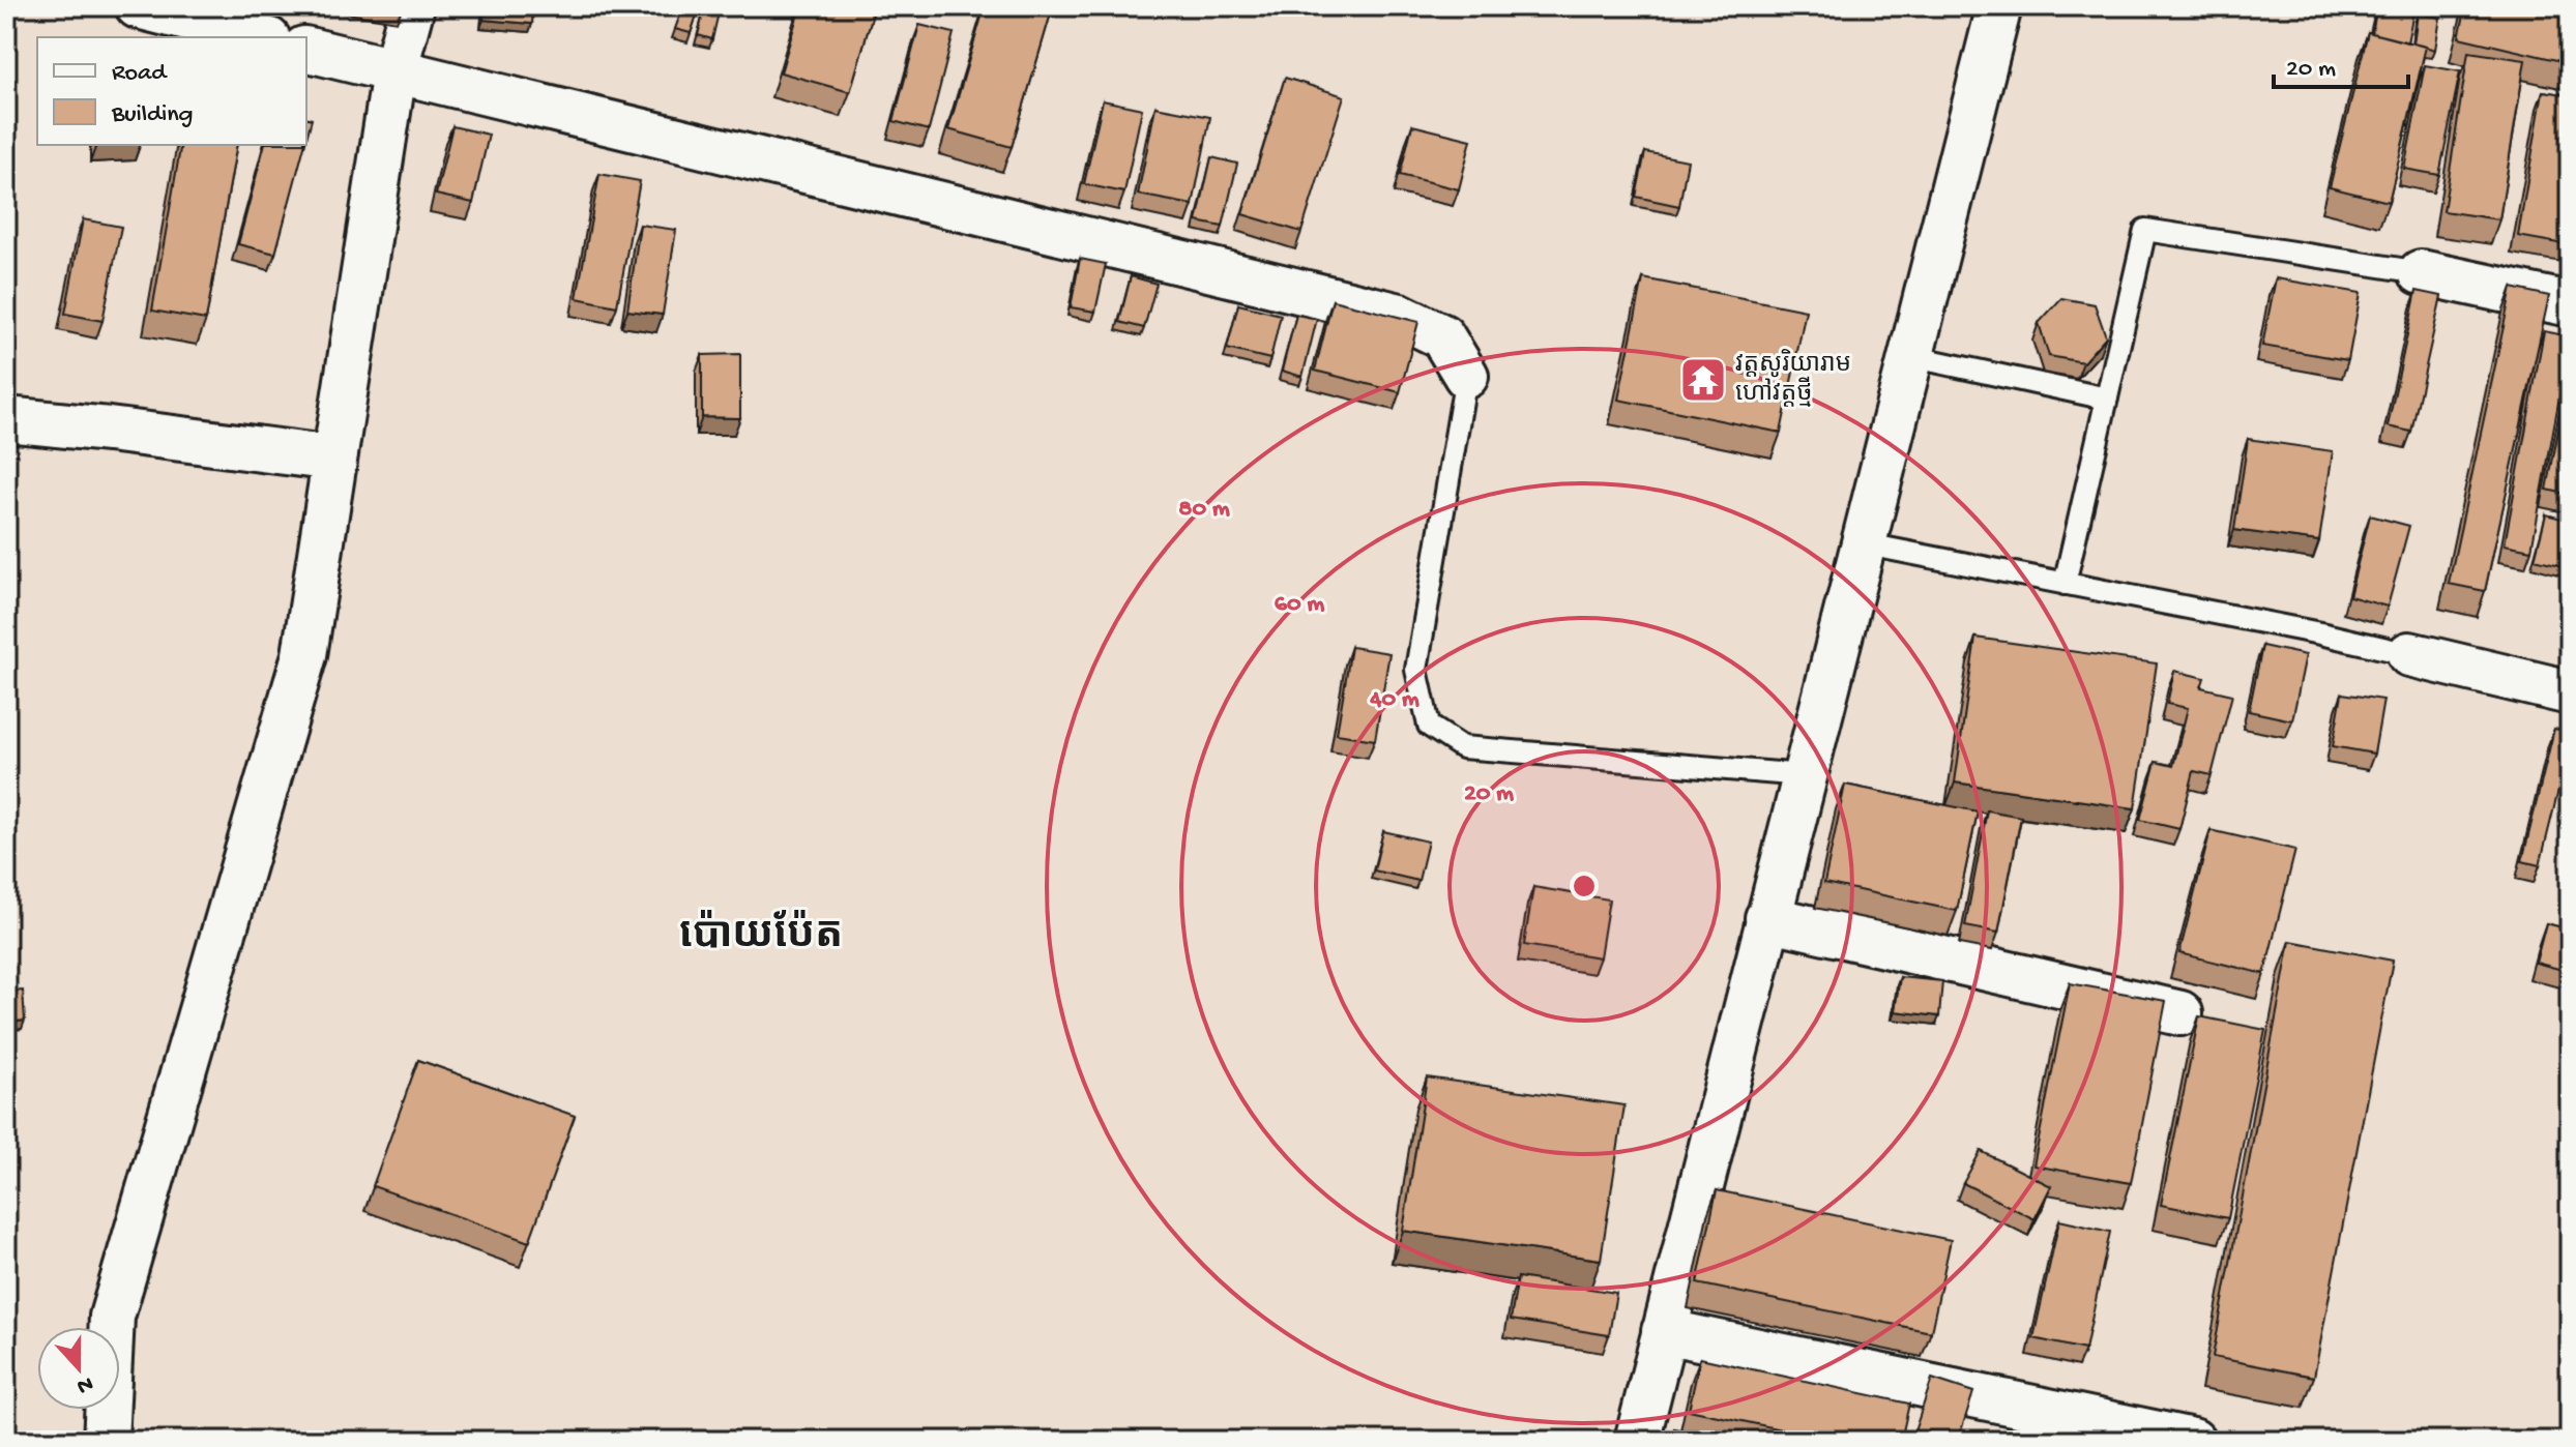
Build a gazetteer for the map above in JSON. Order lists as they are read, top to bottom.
{
  "districts": ["ប៉ោយប៉ែត"],
  "places": {
    "temple": ["វត្តសូរិយារាម ហៅវត្តថ្មី"]
  },
  "legend": ["Road", "Building"],
  "scale_bar": "20 m",
  "north": "bottom",
  "rings": [
    "80 m",
    "60 m",
    "40 m",
    "20 m"
  ]
}
